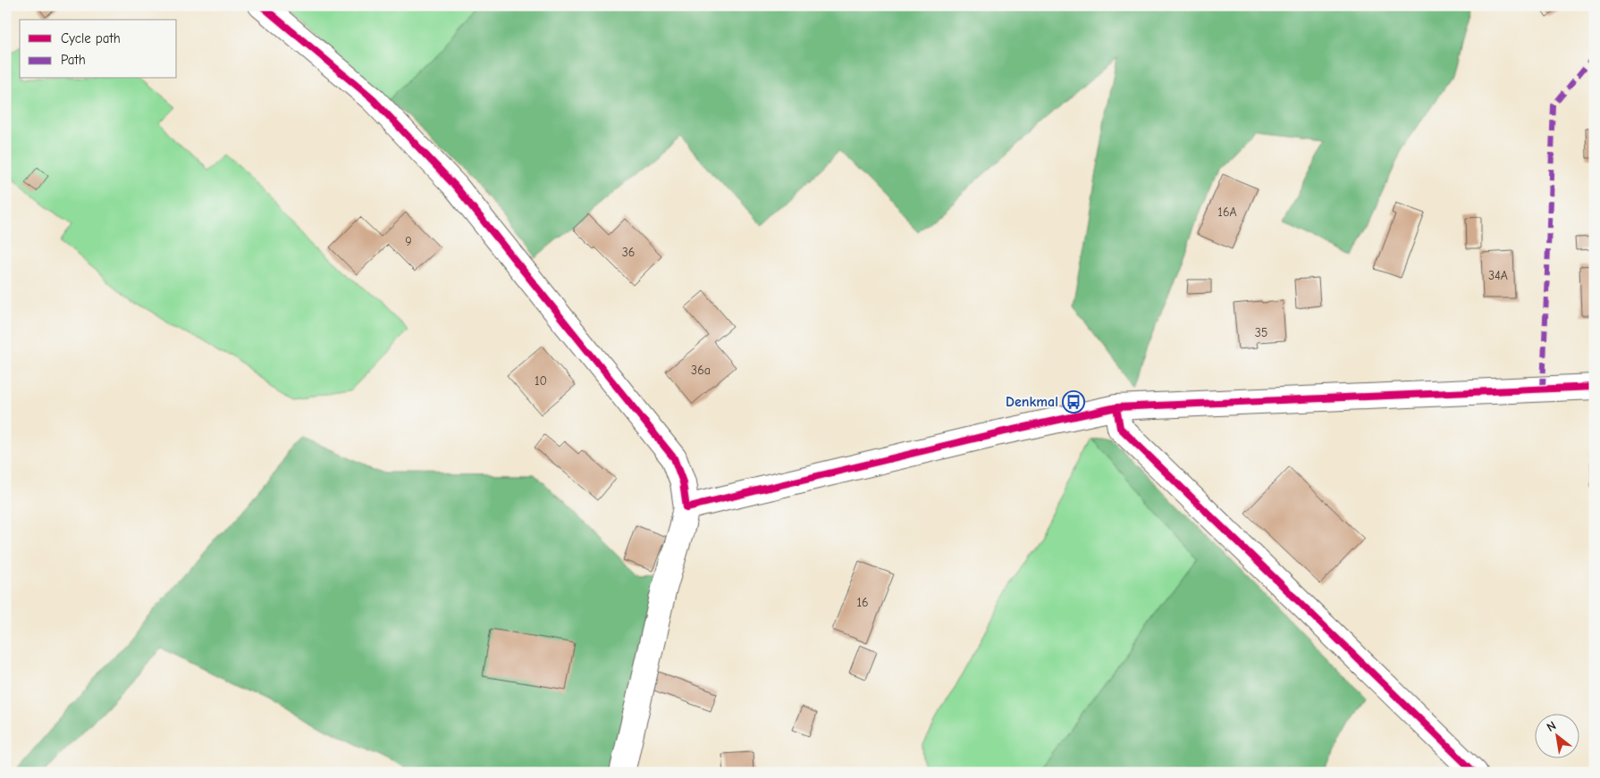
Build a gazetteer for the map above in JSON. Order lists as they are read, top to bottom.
{
  "places": {
    "bus stop": ["Denkmal"]
  },
  "house_numbers": [
    "16A",
    "9",
    "36",
    "34A",
    "35",
    "36a",
    "10",
    "16"
  ],
  "legend": ["Cycle path", "Path"],
  "north": "top left"
}
